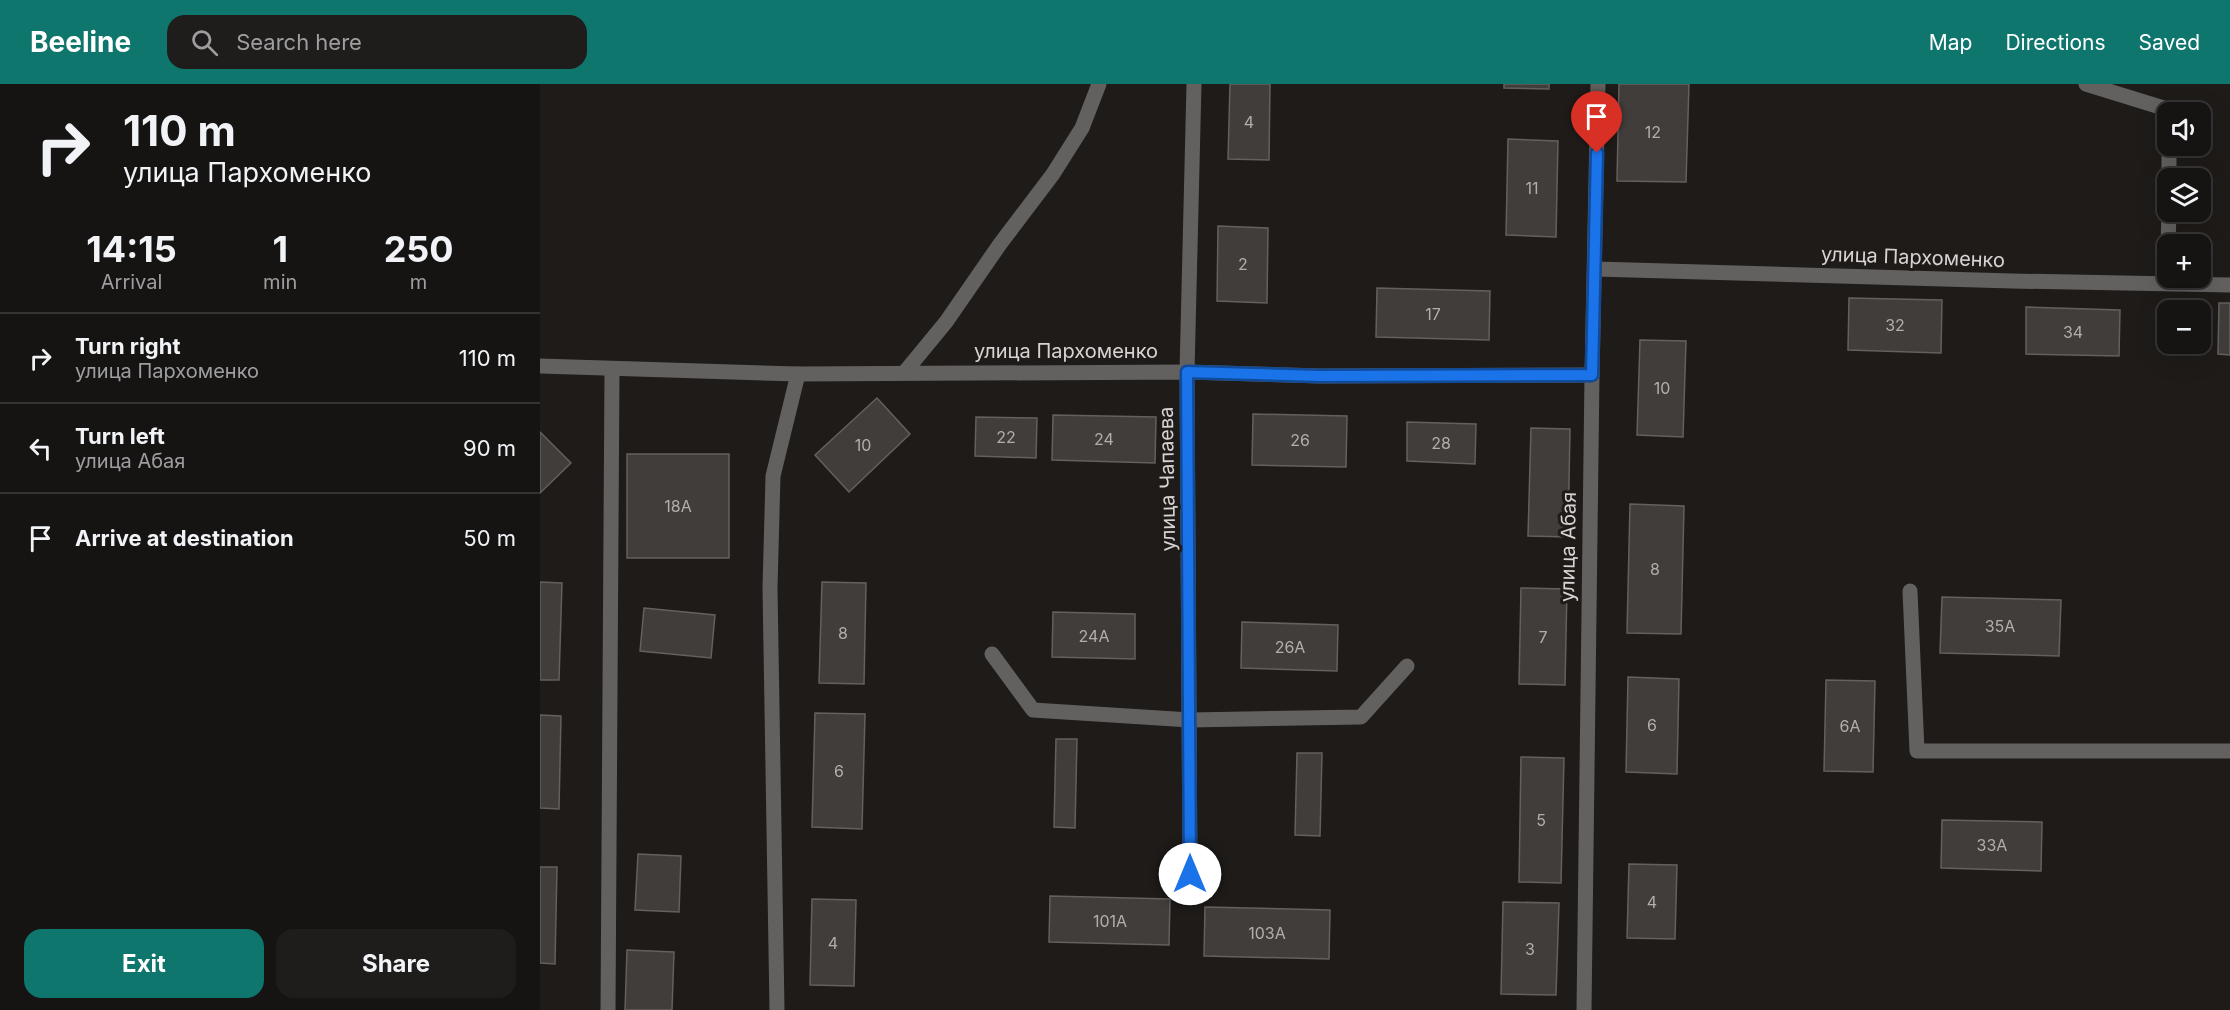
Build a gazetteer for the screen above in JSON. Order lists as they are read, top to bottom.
{
  "streets": {
    "street": ["улица Пархоменко", "улица Чапаева", "улица Абая"]
  },
  "crossings": [
    ["улица Пархоменко", "улица Чапаева"],
    ["улица Пархоменко", "улица Абая"]
  ],
  "house_numbers": [
    "4",
    "12",
    "11",
    "2",
    "17",
    "32",
    "34",
    "10",
    "22",
    "24",
    "26",
    "28",
    "10",
    "18А",
    "8",
    "35А",
    "8",
    "24А",
    "7",
    "26А",
    "6",
    "6А",
    "6",
    "5",
    "33А",
    "4",
    "101А",
    "103А",
    "4",
    "3"
  ],
  "page": {
    "header": "Beeline",
    "search": "Search here",
    "nav": ["Map", "Directions", "Saved"],
    "turn": ["110 m", "улица Пархоменко"],
    "map_buttons": ["+", "−"],
    "eta": [
      "14:15",
      "Arrival",
      "1",
      "min",
      "250",
      "m"
    ],
    "list": [
      {
        "name": "Turn right",
        "note": "улица Пархоменко",
        "value": "110 m"
      },
      {
        "name": "Turn left",
        "note": "улица Абая",
        "value": "90 m"
      },
      {
        "name": "Arrive at destination",
        "value": "50 m"
      }
    ],
    "buttons": ["Exit", "Share"]
  }
}
